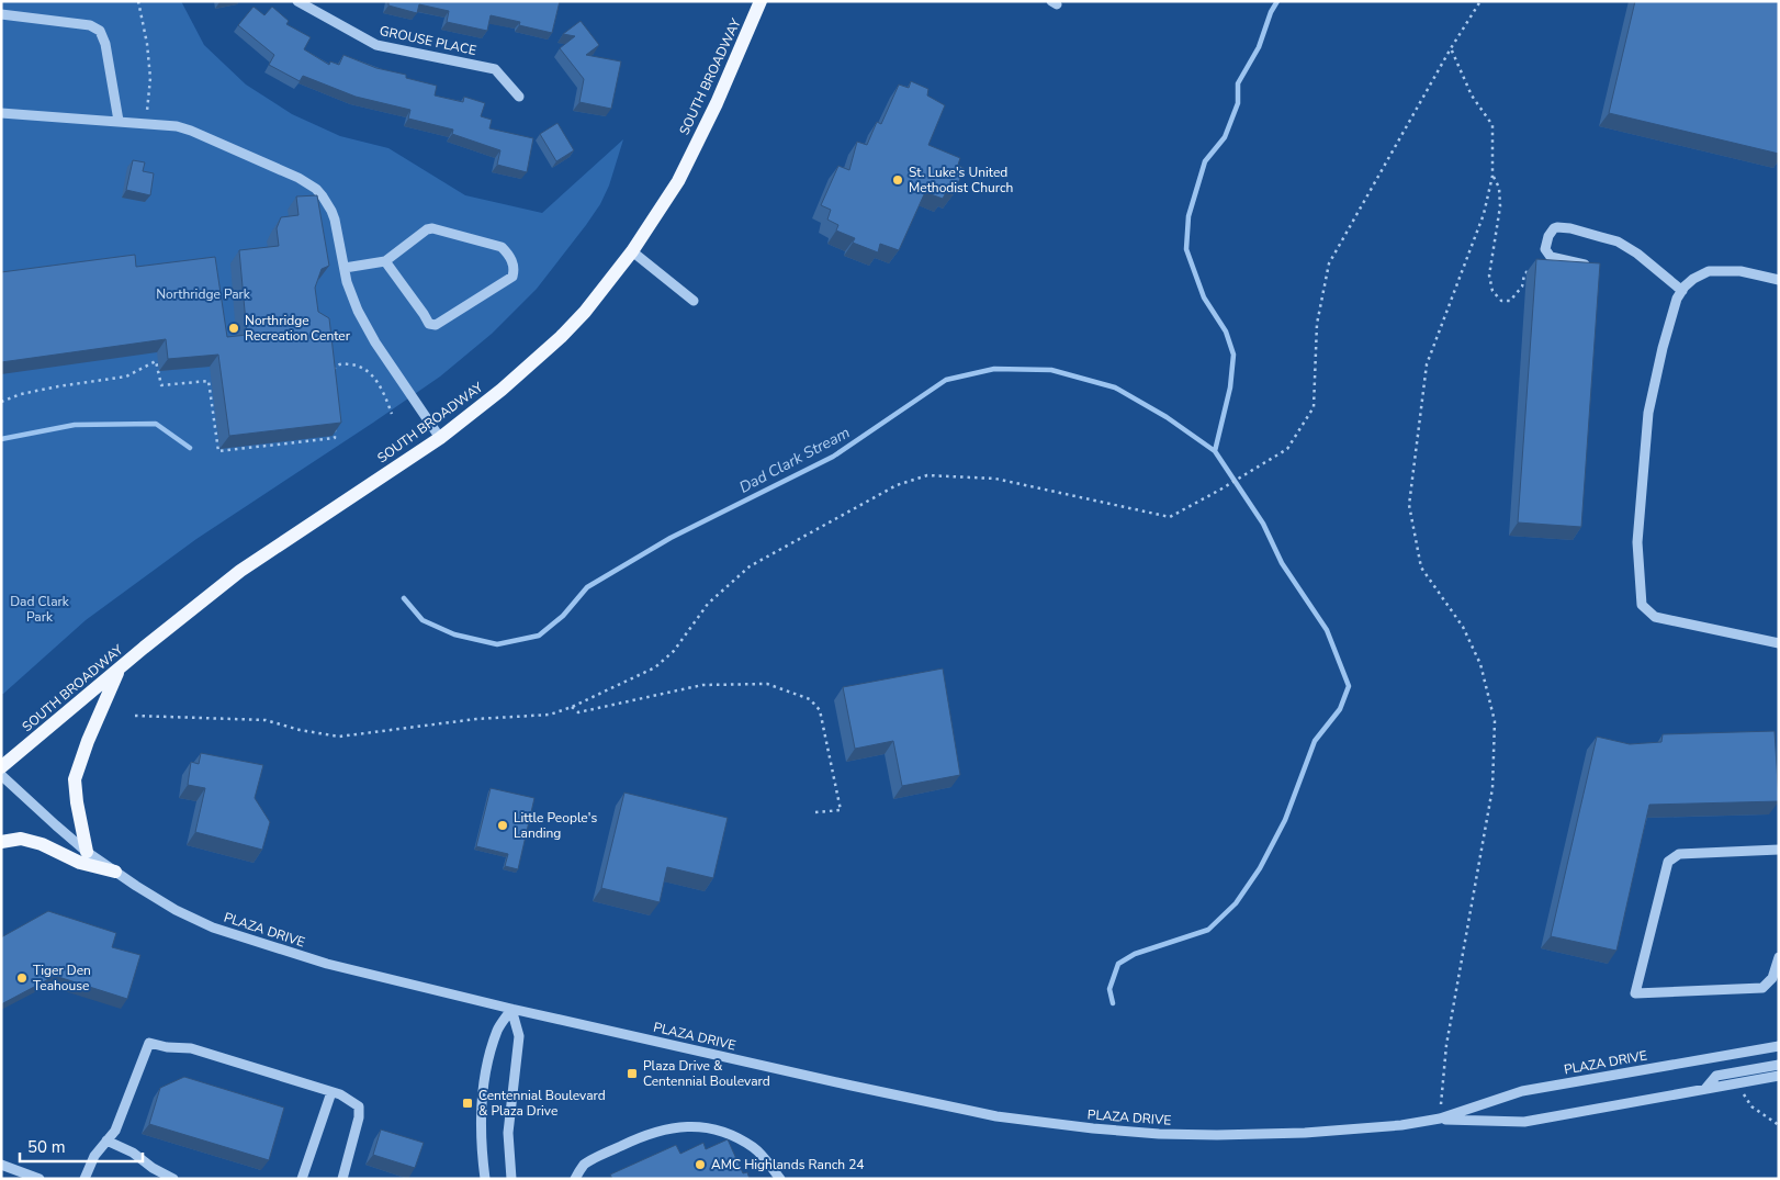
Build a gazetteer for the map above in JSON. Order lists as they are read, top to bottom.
{
  "streets": {
    "main road": ["SOUTH BROADWAY"],
    "street": ["GROUSE PLACE", "PLAZA DRIVE"]
  },
  "water": ["Dad Clark Stream"],
  "parks": ["Northridge Park", "Dad Clark Park"],
  "places": {
    "other": [
      "St. Luke's United Methodist Church",
      "Northridge Recreation Center",
      "Little People's Landing",
      "Tiger Den Teahouse",
      "AMC Highlands Ranch 24"
    ],
    "transit": ["Plaza Drive & Centennial Boulevard", "Centennial Boulevard & Plaza Drive"]
  },
  "scale_bar": "50 m"
}
